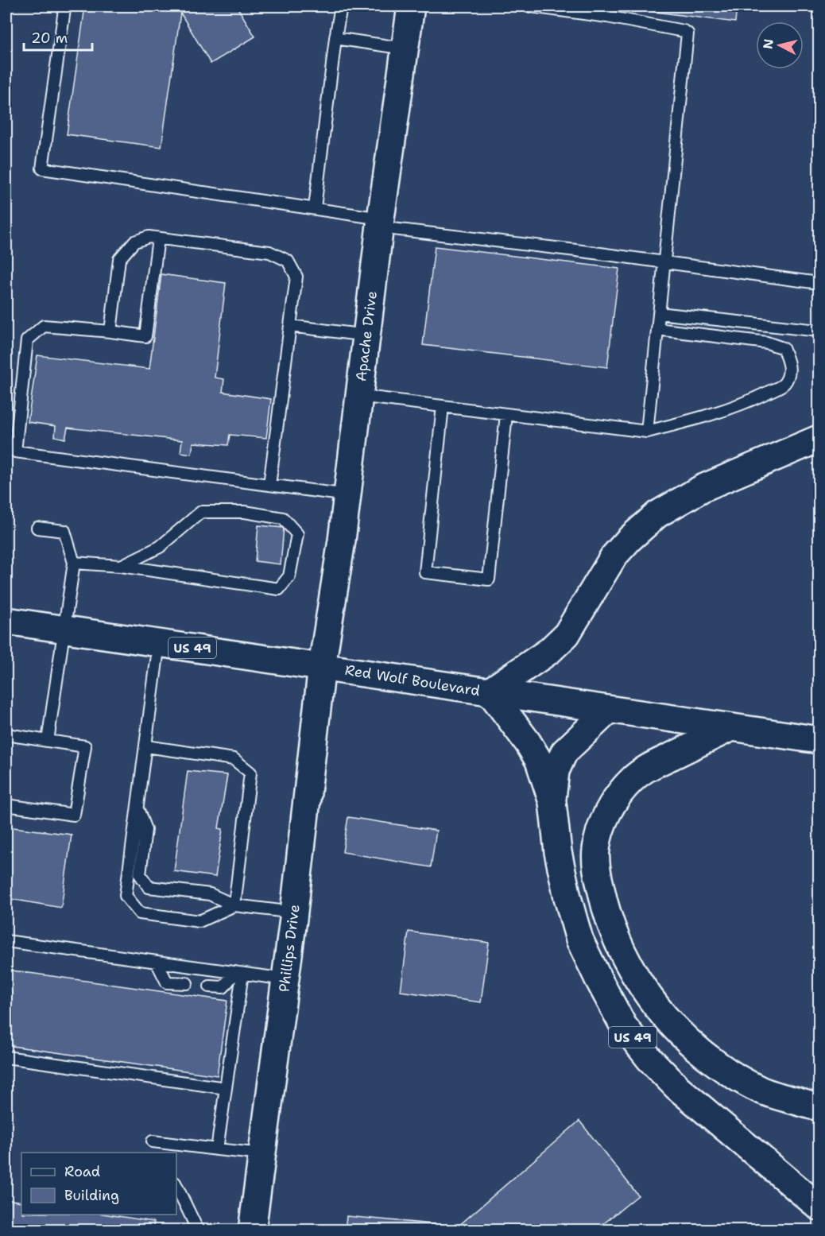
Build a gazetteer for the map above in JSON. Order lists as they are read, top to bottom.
{
  "streets": {
    "main road": [
      "Apache Drive",
      "US 49",
      "Red Wolf Boulevard",
      "Phillips Drive"
    ]
  },
  "crossings": [
    ["Apache Drive", "Red Wolf Boulevard"],
    ["Apache Drive", "Phillips Drive"],
    ["US 49", "Red Wolf Boulevard"],
    ["Red Wolf Boulevard", "Phillips Drive"]
  ],
  "legend": ["Road", "Building"],
  "scale_bar": "20 m",
  "north": "left"
}
